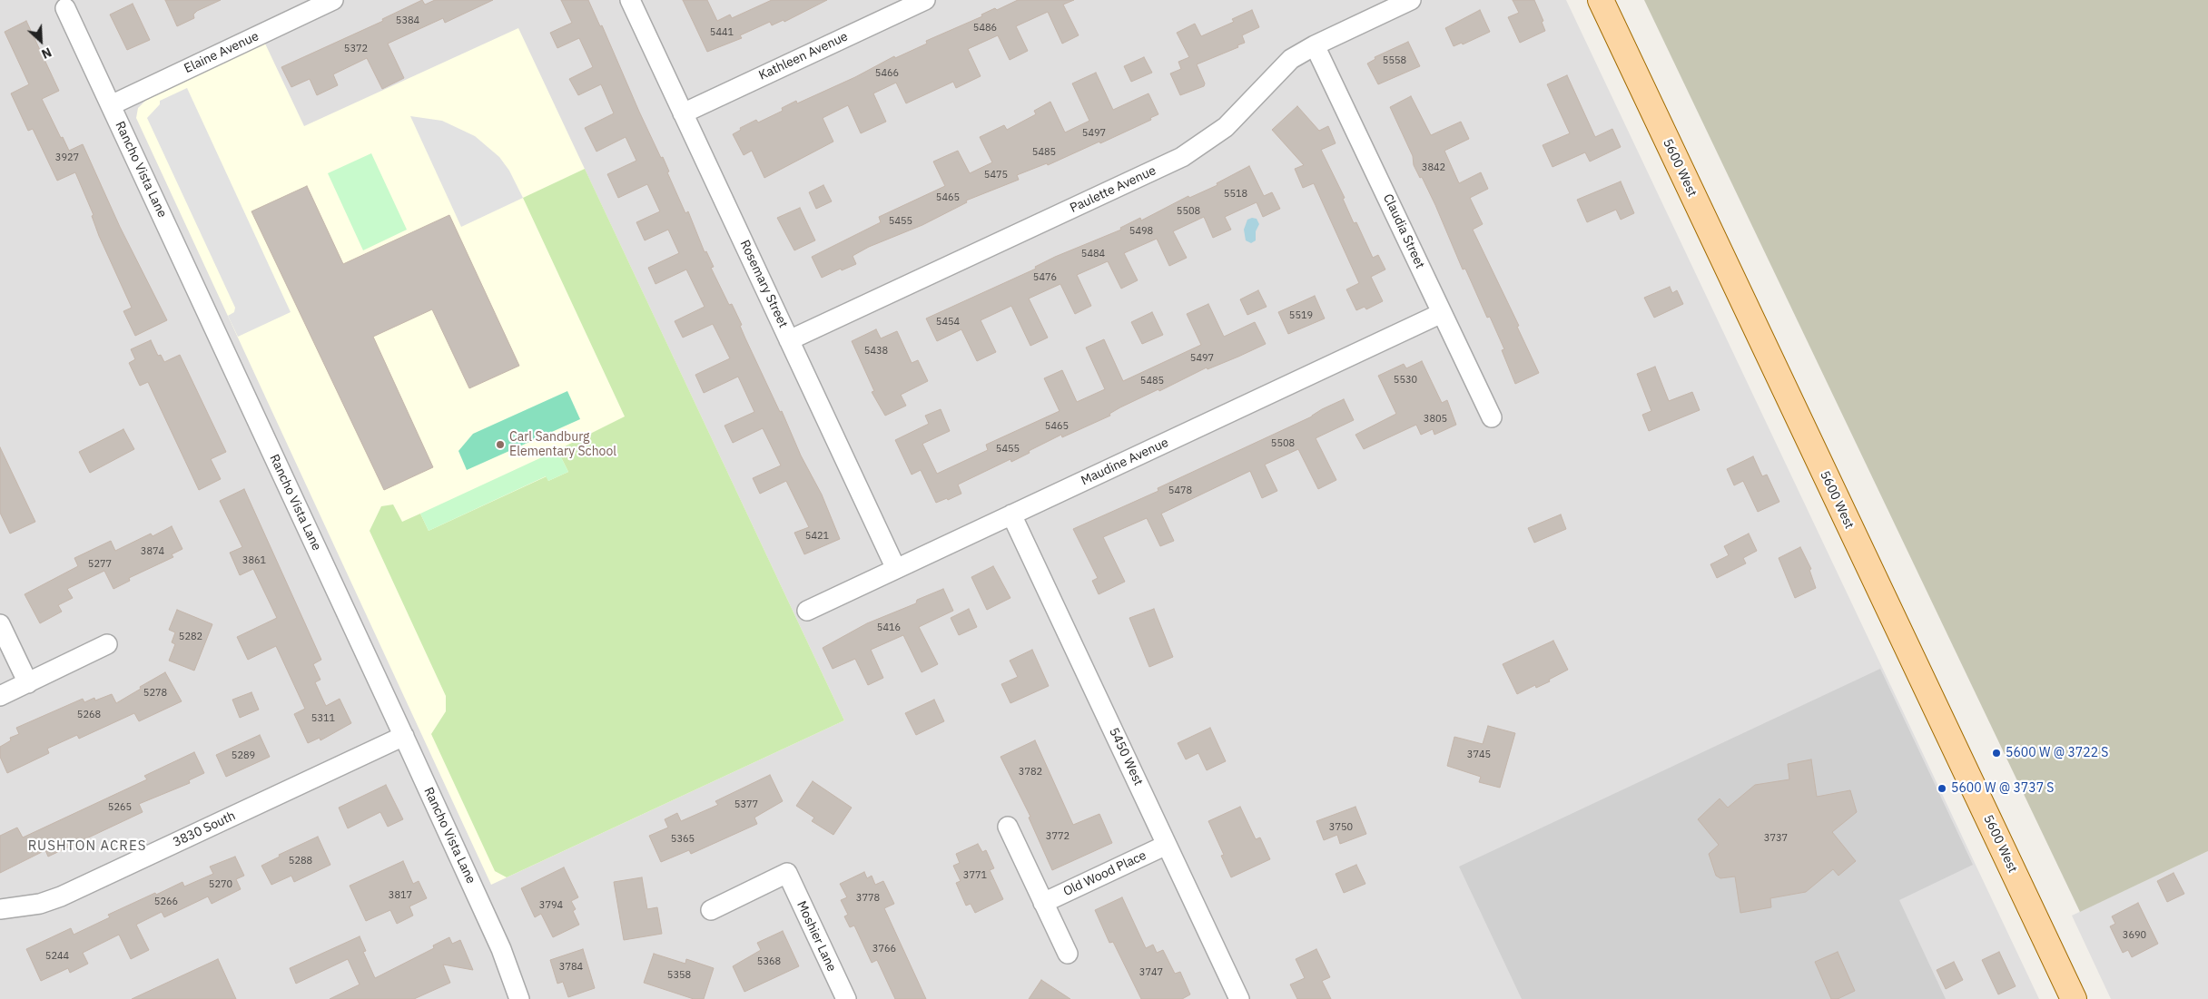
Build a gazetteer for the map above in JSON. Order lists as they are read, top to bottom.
{
  "streets": {
    "main road": ["5600 West"],
    "street": [
      "Elaine Avenue",
      "Kathleen Avenue",
      "Rancho Vista Lane",
      "Paulette Avenue",
      "Claudia Street",
      "Rosemary Street",
      "Maudine Avenue",
      "5450 West",
      "3830 South",
      "Old Wood Place",
      "Moshier Lane"
    ]
  },
  "crossings": [
    ["Elaine Avenue", "Rancho Vista Lane"],
    ["Kathleen Avenue", "Rosemary Street"],
    ["Rancho Vista Lane", "3830 South"],
    ["Paulette Avenue", "Claudia Street"],
    ["Paulette Avenue", "Rosemary Street"],
    ["Claudia Street", "Maudine Avenue"],
    ["Rosemary Street", "Maudine Avenue"],
    ["Maudine Avenue", "5450 West"],
    ["5450 West", "Old Wood Place"]
  ],
  "districts": ["RUSHTON ACRES"],
  "places": ["Carl Sandburg Elementary School", "5600 W @ 3722 S", "5600 W @ 3737 S"],
  "house_numbers": [
    "5384",
    "5486",
    "5441",
    "5372",
    "5558",
    "5466",
    "5497",
    "5485",
    "3927",
    "3842",
    "5475",
    "5518",
    "5465",
    "5508",
    "5455",
    "5498",
    "5484",
    "5476",
    "5519",
    "5454",
    "5438",
    "5497",
    "5530",
    "5485",
    "3805",
    "5465",
    "5508",
    "5455",
    "5478",
    "5421",
    "3874",
    "3861",
    "5277",
    "5416",
    "5282",
    "5278",
    "5268",
    "5311",
    "3745",
    "5289",
    "3782",
    "5377",
    "5265",
    "3750",
    "3772",
    "3737",
    "5365",
    "5288",
    "3771",
    "5270",
    "3817",
    "3778",
    "5266",
    "3794",
    "3690",
    "3766",
    "5244",
    "5368",
    "3784",
    "3747",
    "5358"
  ],
  "north": "bottom right"
}
